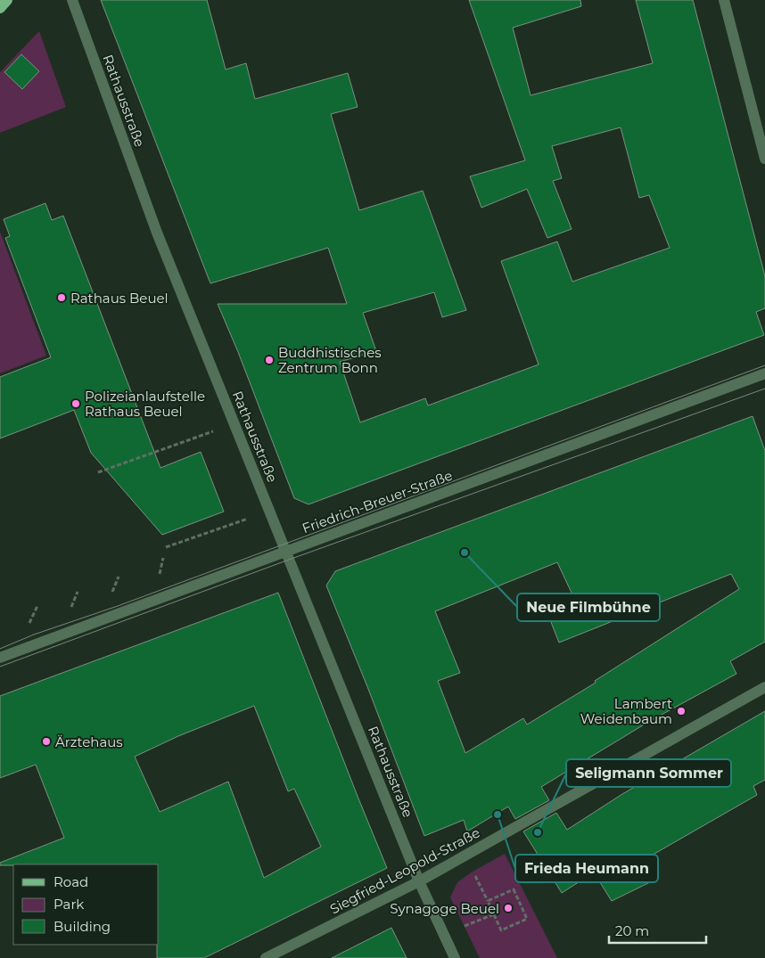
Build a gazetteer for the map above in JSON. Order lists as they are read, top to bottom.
{
  "streets": {
    "street": ["Rathausstraße", "Friedrich-Breuer-Straße", "Siegfried-Leopold-Straße"]
  },
  "crossings": [
    ["Rathausstraße", "Friedrich-Breuer-Straße"],
    ["Rathausstraße", "Siegfried-Leopold-Straße"]
  ],
  "places": [
    "Rathaus Beuel",
    "Buddhistisches Zentrum Bonn",
    "Polizeianlaufstelle Rathaus Beuel",
    "Neue Filmbühne",
    "Lambert Weidenbaum",
    "Ärztehaus",
    "Frieda Heumann",
    "Seligmann Sommer",
    "Synagoge Beuel"
  ],
  "legend": ["Road", "Park", "Building"],
  "scale_bar": "20 m"
}
